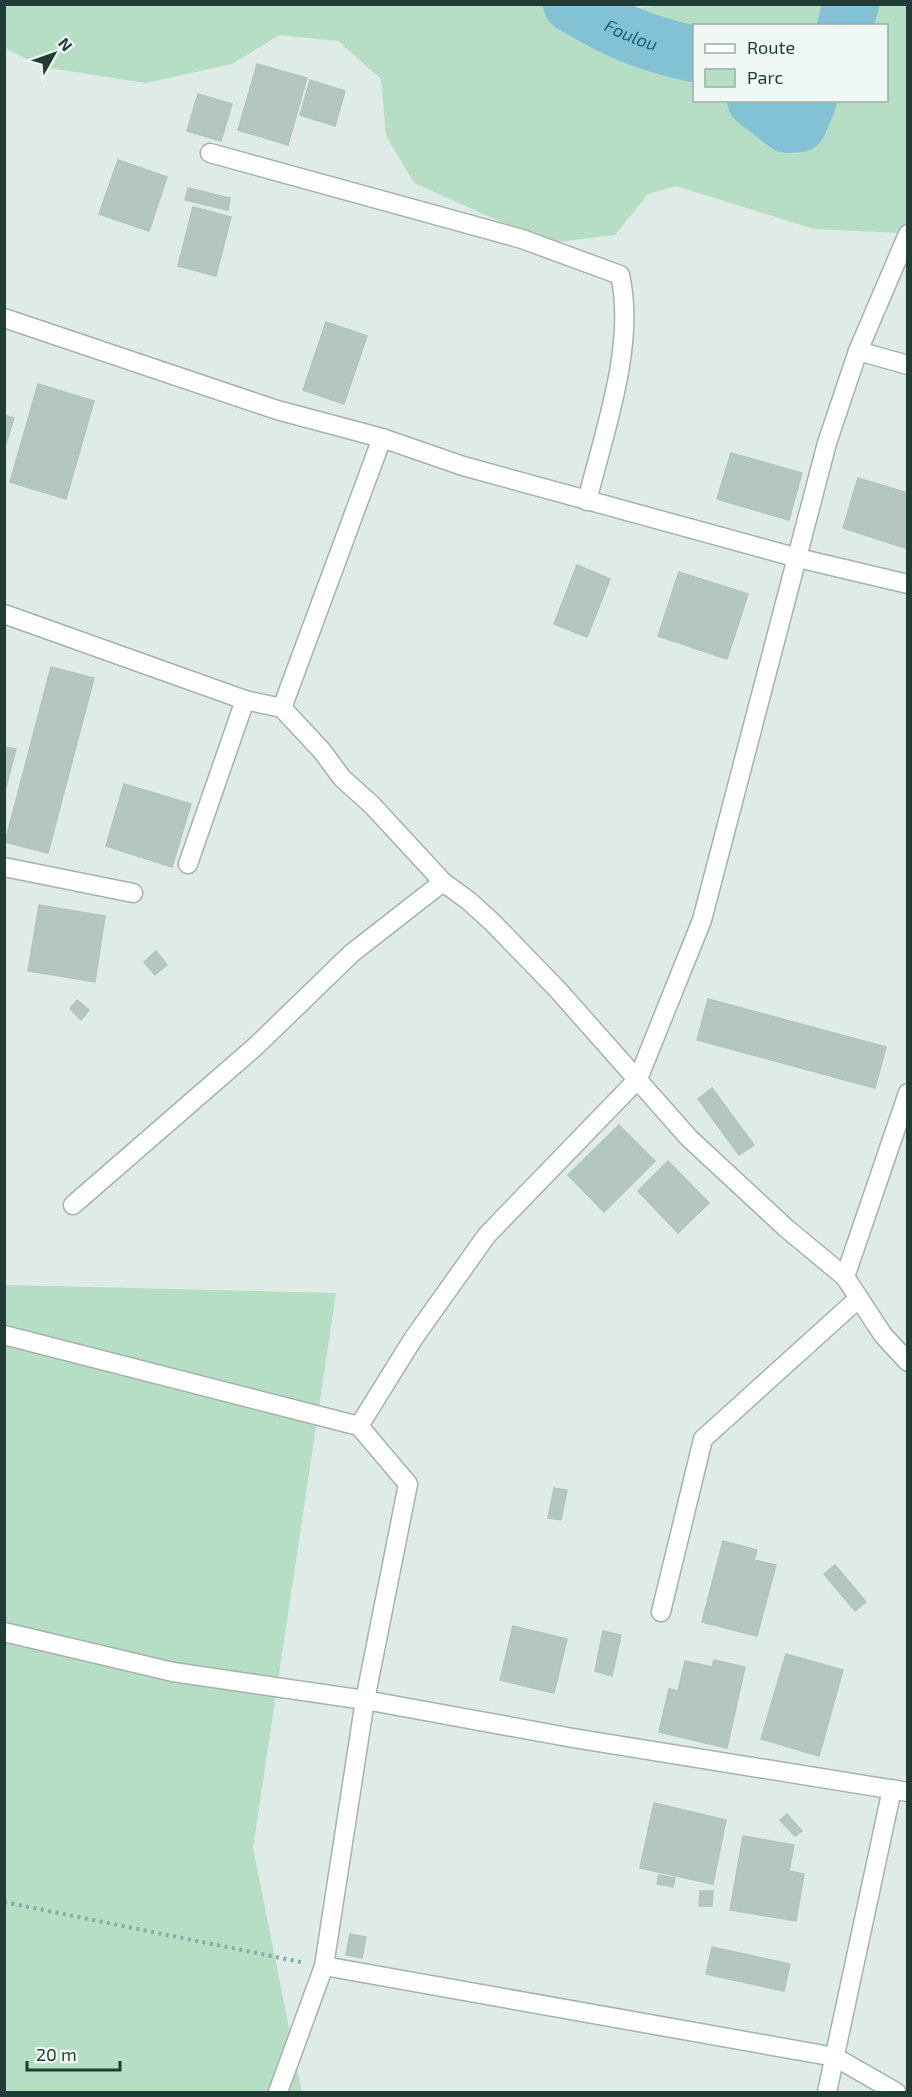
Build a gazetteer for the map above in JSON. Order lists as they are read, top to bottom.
{
  "water": ["Foulou"],
  "legend": ["Route", "Parc"],
  "scale_bar": "20 m",
  "north": "top right"
}
